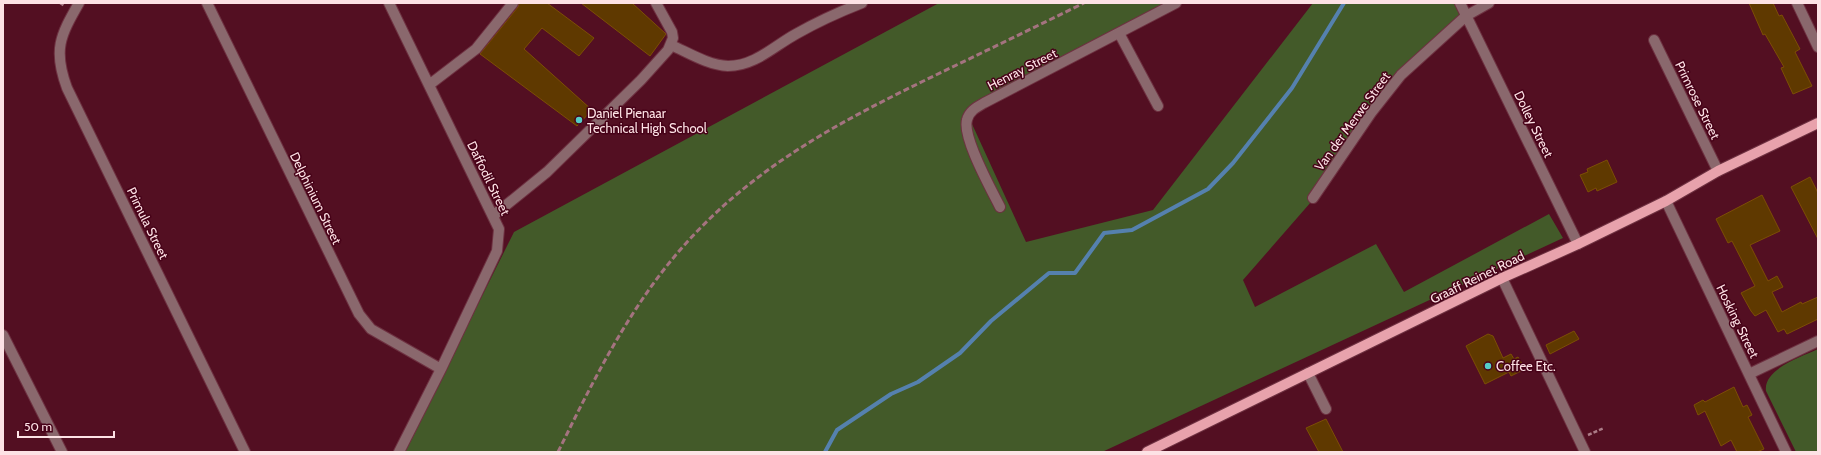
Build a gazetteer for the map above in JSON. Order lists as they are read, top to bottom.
{
  "streets": {
    "main road": ["Graaff Reinet Road"],
    "street": [
      "Henray Street",
      "Primrose Street",
      "Van der Merwe Street",
      "Dolley Street",
      "Daffodil Street",
      "Delphinium Street",
      "Primula Street",
      "Hosking Street"
    ]
  },
  "crossings": [
    ["Primrose Street", "Graaff Reinet Road"],
    ["Van der Merwe Street", "Dolley Street"],
    ["Dolley Street", "Graaff Reinet Road"],
    ["Daffodil Street", "Delphinium Street"],
    ["Graaff Reinet Road", "Hosking Street"]
  ],
  "places": ["Daniel Pienaar Technical High School", "Coffee Etc."],
  "scale_bar": "50 m"
}
